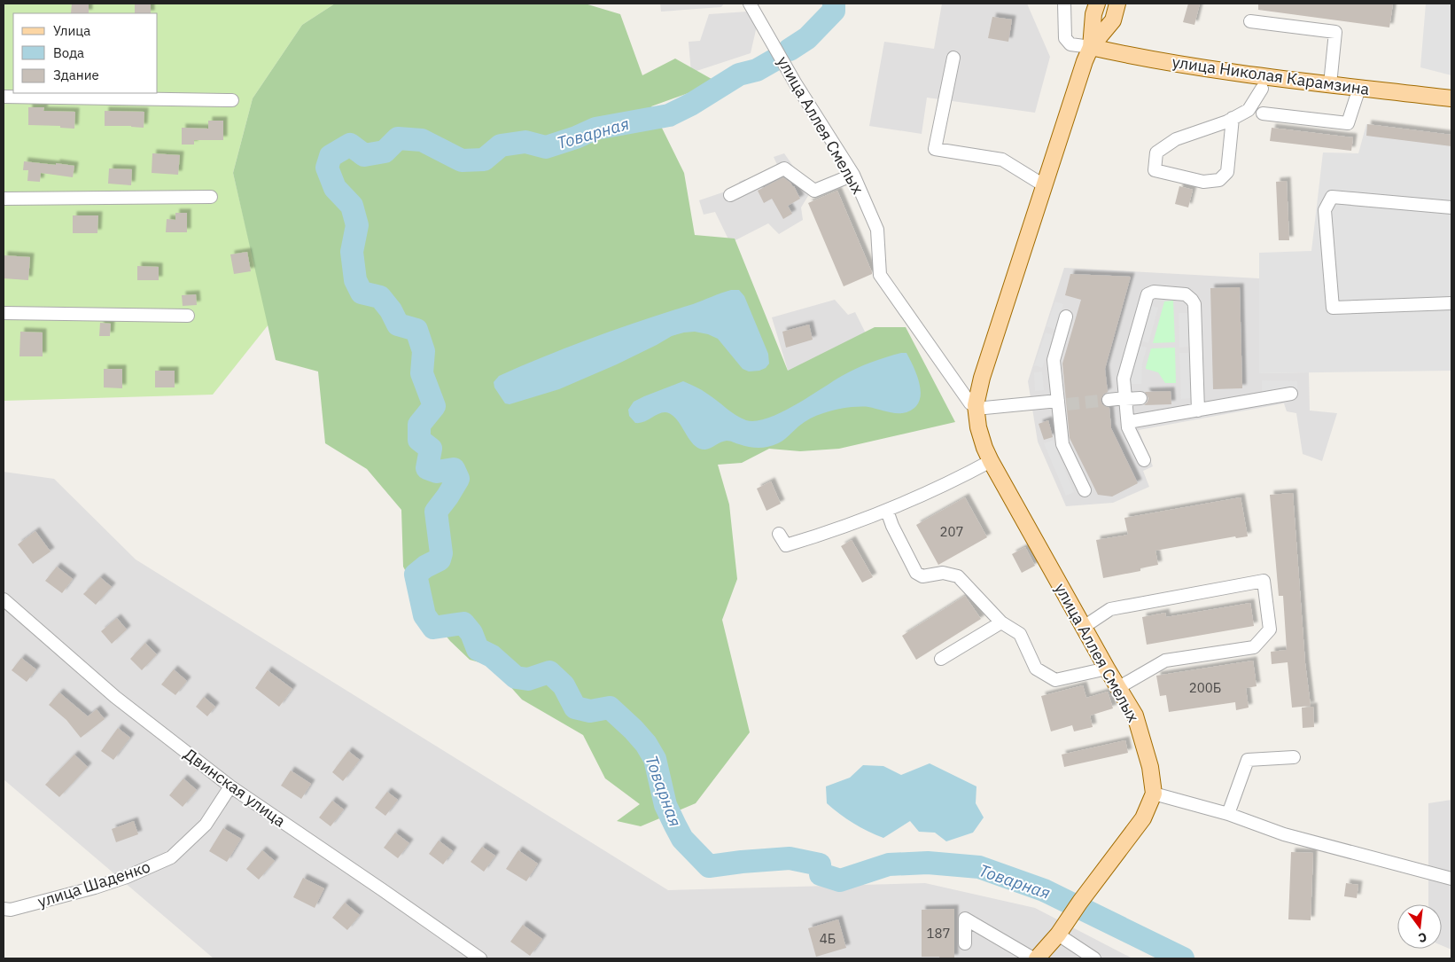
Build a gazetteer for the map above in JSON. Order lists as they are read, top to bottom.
{
  "streets": {
    "main road": ["улица Николая Карамзина", "улица Аллея Смелых"],
    "street": ["Двинская улица", "улица Шаденко"]
  },
  "crossings": [
    ["улица Николая Карамзина", "улица Аллея Смелых"],
    ["Двинская улица", "улица Шаденко"]
  ],
  "water": ["Товарная"],
  "house_numbers": [
    "207",
    "200Б",
    "187",
    "4Б"
  ],
  "legend": ["Улица", "Вода", "Здание"],
  "north": "bottom"
}
